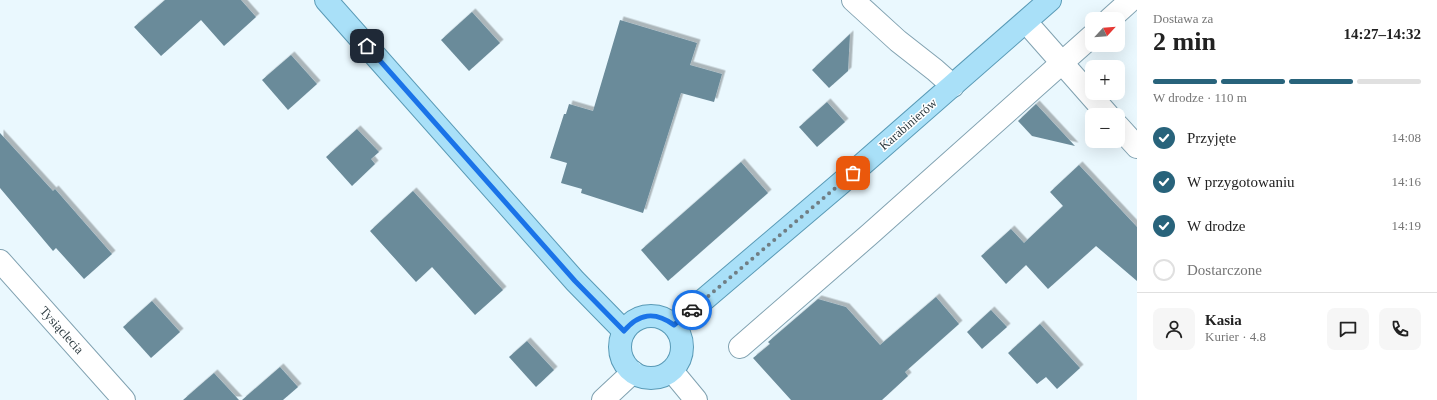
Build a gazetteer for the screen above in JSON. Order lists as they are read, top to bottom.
{
  "streets": {
    "main road": ["Karabinierów"],
    "street": ["Tysiąclecia"]
  },
  "north": "top right",
  "page": {
    "heading": ["2 min", "Dostawa za", "14:27–14:32"],
    "panel": ["Kasia", "Kurier · 4.8"],
    "map_buttons": ["+", "−"],
    "bar": "W drodze · 110 m",
    "list": [
      ["Przyjęte", "14:08"],
      ["W przygotowaniu", "14:16"],
      ["W drodze", "14:19"],
      "Dostarczone"
    ]
  }
}
